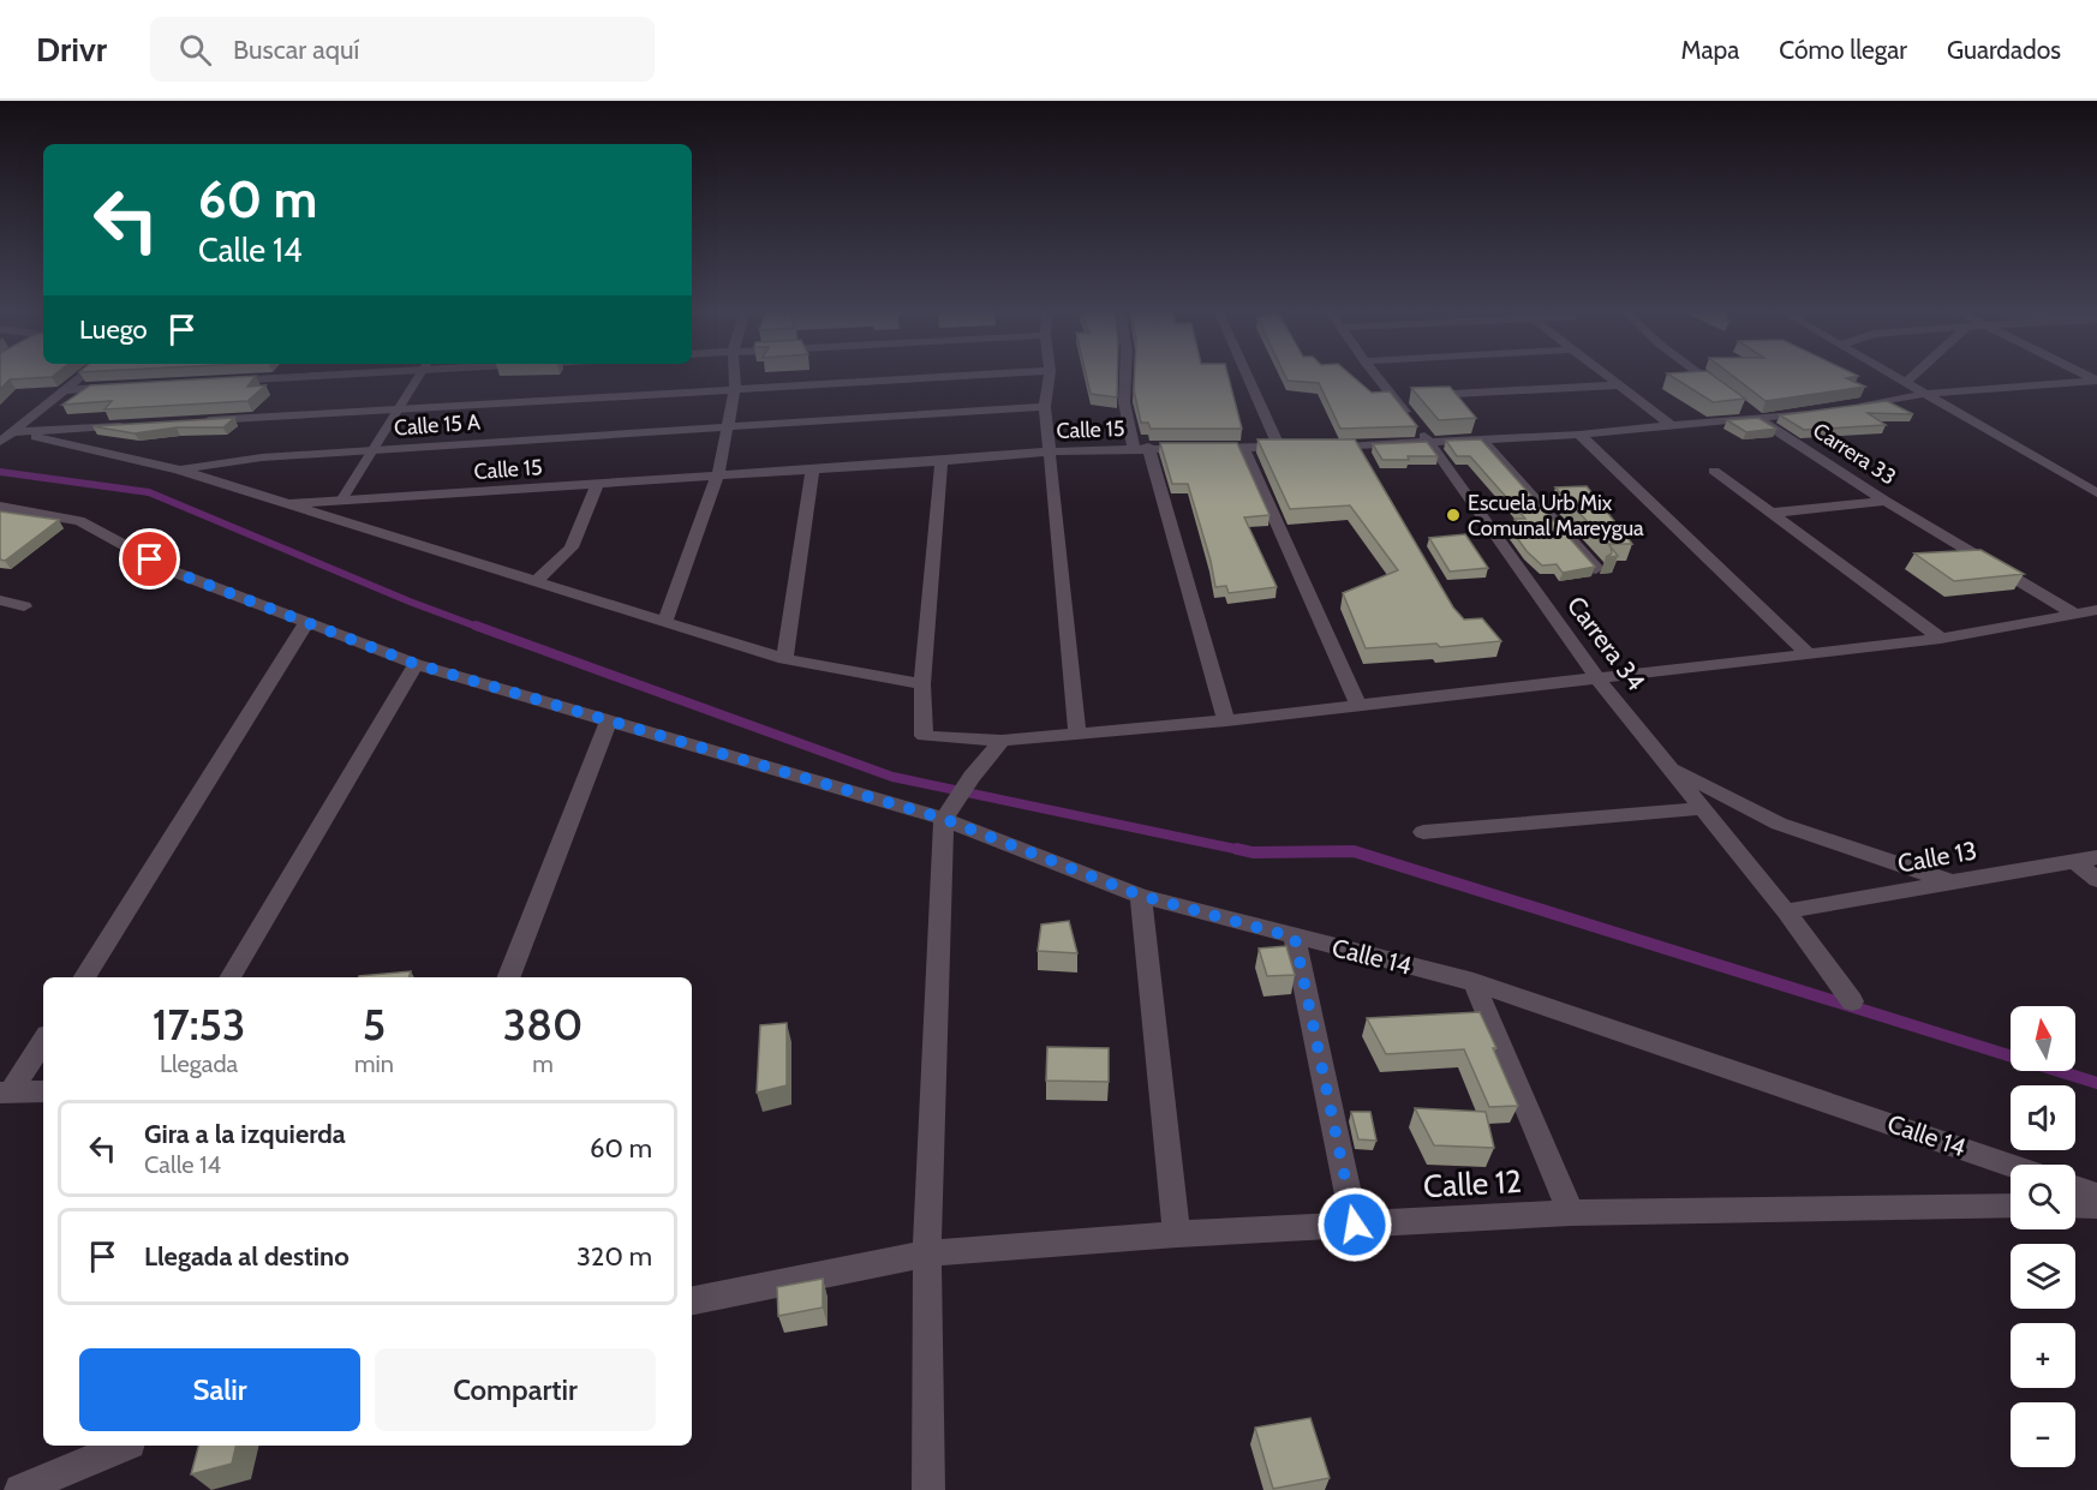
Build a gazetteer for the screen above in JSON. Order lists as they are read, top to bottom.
{
  "streets": {
    "street": [
      "Calle 15 A",
      "Calle 15",
      "Carrera 33",
      "Carrera 34",
      "Calle 13",
      "Calle 14",
      "Calle 12"
    ]
  },
  "crossings": [
    ["Carrera 34", "Calle 13"]
  ],
  "places": ["Escuela Urb Mix Comunal Mareygua"],
  "north": "top",
  "page": {
    "header": "Drivr",
    "search": "Buscar aquí",
    "nav": ["Mapa", "Cómo llegar", "Guardados"],
    "turn": ["60 m", "Calle 14"],
    "then": "Luego",
    "eta": [
      "17:53",
      "Llegada",
      "5",
      "min",
      "380",
      "m"
    ],
    "map_buttons": ["+", "−"],
    "list": [
      {
        "name": "Gira a la izquierda",
        "note": "Calle 14",
        "value": "60 m"
      },
      {
        "name": "Llegada al destino",
        "value": "320 m"
      }
    ],
    "buttons": ["Salir", "Compartir"]
  }
}
